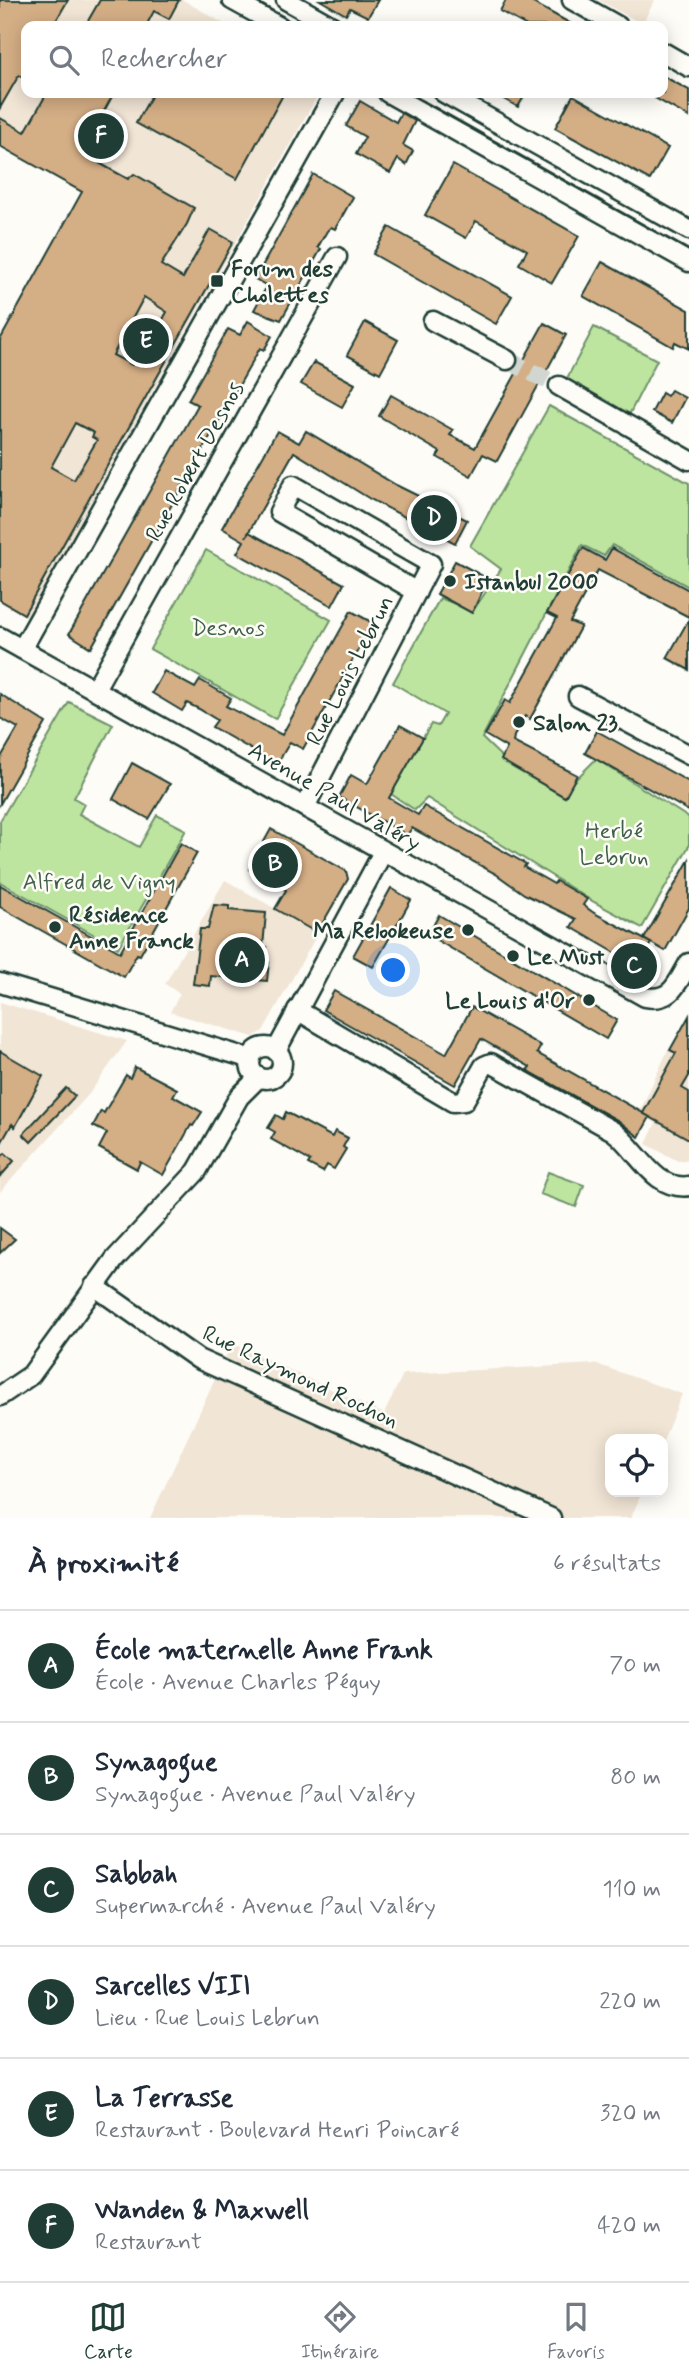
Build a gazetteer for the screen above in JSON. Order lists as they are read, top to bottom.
{
  "streets": {
    "street": [
      "Rue Robert Desnos",
      "Rue Louis Lebrun",
      "Avenue Paul Valéry",
      "Rue Raymond Rochon"
    ]
  },
  "crossings": [
    ["Rue Robert Desnos", "Avenue Paul Valéry"],
    ["Rue Louis Lebrun", "Avenue Paul Valéry"]
  ],
  "parks": ["Desnos", "Herbé Lebrun", "Alfred de Vigny"],
  "places": {
    "transit": ["Forum des Cholettes"],
    "other": [
      "Istanbul 2000",
      "Salon 23",
      "Résidence Anne Franck",
      "Ma Relookeuse",
      "Le Must",
      "Le Louis d'Or"
    ]
  },
  "page": {
    "search": "Rechercher",
    "pins": [
      "F",
      "E",
      "D",
      "B",
      "A",
      "C"
    ],
    "heading": ["À proximité", "6 résultats"],
    "list": [
      {
        "mark": "A",
        "name": "École maternelle Anne Frank",
        "note": "École · Avenue Charles Péguy",
        "value": "70 m"
      },
      {
        "mark": "B",
        "name": "Synagogue",
        "note": "Synagogue · Avenue Paul Valéry",
        "value": "80 m"
      },
      {
        "mark": "C",
        "name": "Sabbah",
        "note": "Supermarché · Avenue Paul Valéry",
        "value": "110 m"
      },
      {
        "mark": "D",
        "name": "Sarcelles VIII",
        "note": "Lieu · Rue Louis Lebrun",
        "value": "220 m"
      },
      {
        "mark": "E",
        "name": "La Terrasse",
        "note": "Restaurant · Boulevard Henri Poincaré",
        "value": "320 m"
      },
      {
        "mark": "F",
        "name": "Wanden & Maxwell",
        "note": "Restaurant",
        "value": "420 m"
      }
    ],
    "nav": ["Carte", "Itinéraire", "Favoris"]
  }
}
